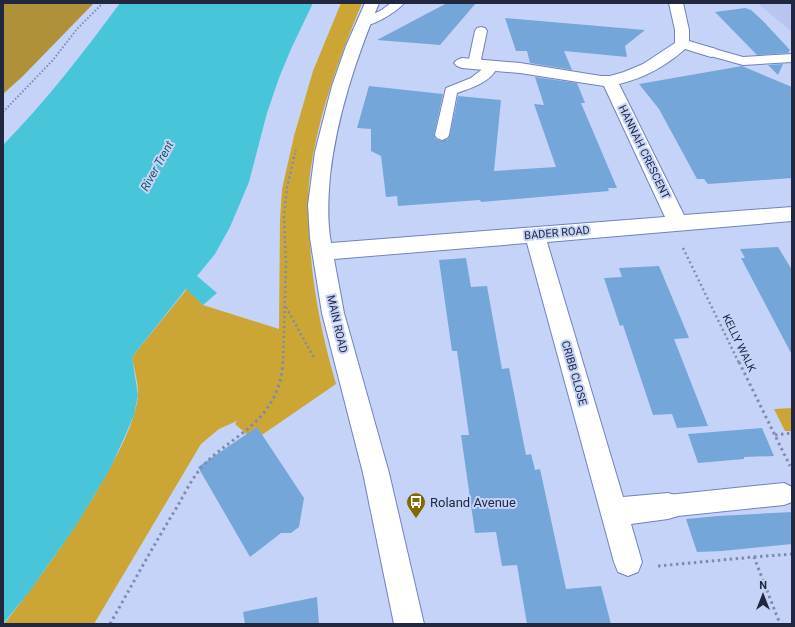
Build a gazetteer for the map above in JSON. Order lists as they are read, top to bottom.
{
  "streets": {
    "street": [
      "HANNAH CRESCENT",
      "BADER ROAD",
      "MAIN ROAD",
      "CRIBB CLOSE"
    ],
    "path": ["KELLY WALK"]
  },
  "crossings": [
    ["HANNAH CRESCENT", "BADER ROAD"],
    ["HANNAH CRESCENT", "KELLY WALK"],
    ["BADER ROAD", "MAIN ROAD"],
    ["BADER ROAD", "KELLY WALK"],
    ["BADER ROAD", "CRIBB CLOSE"]
  ],
  "water": ["River Trent"],
  "places": {
    "bus stop": ["Roland Avenue"]
  },
  "north": "top"
}
